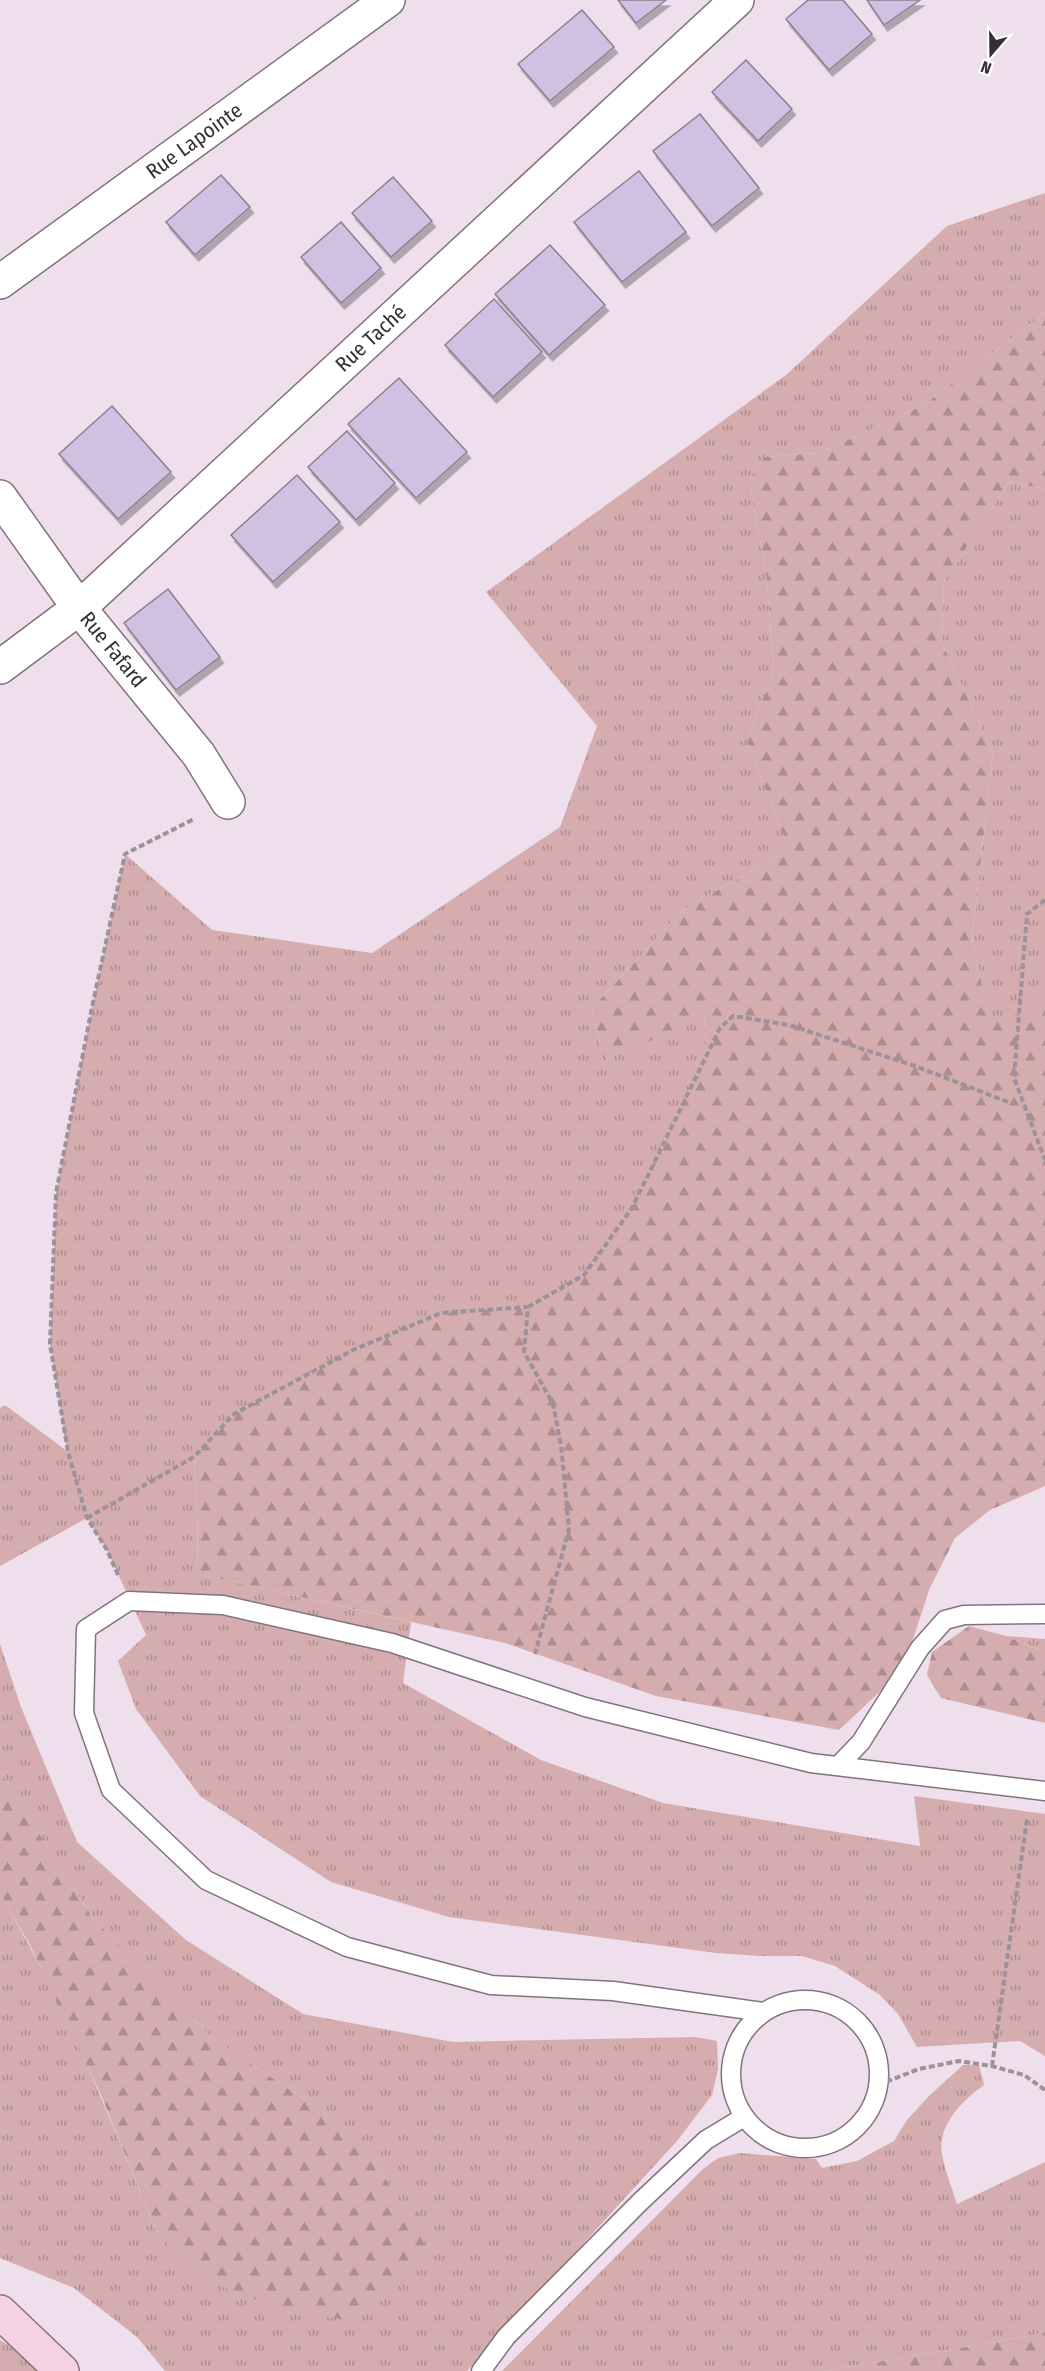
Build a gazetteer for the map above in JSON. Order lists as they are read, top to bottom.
{
  "streets": {
    "street": ["Rue Lapointe", "Rue Taché", "Rue Fafard"]
  },
  "crossings": [
    ["Rue Taché", "Rue Fafard"]
  ],
  "north": "bottom"
}
